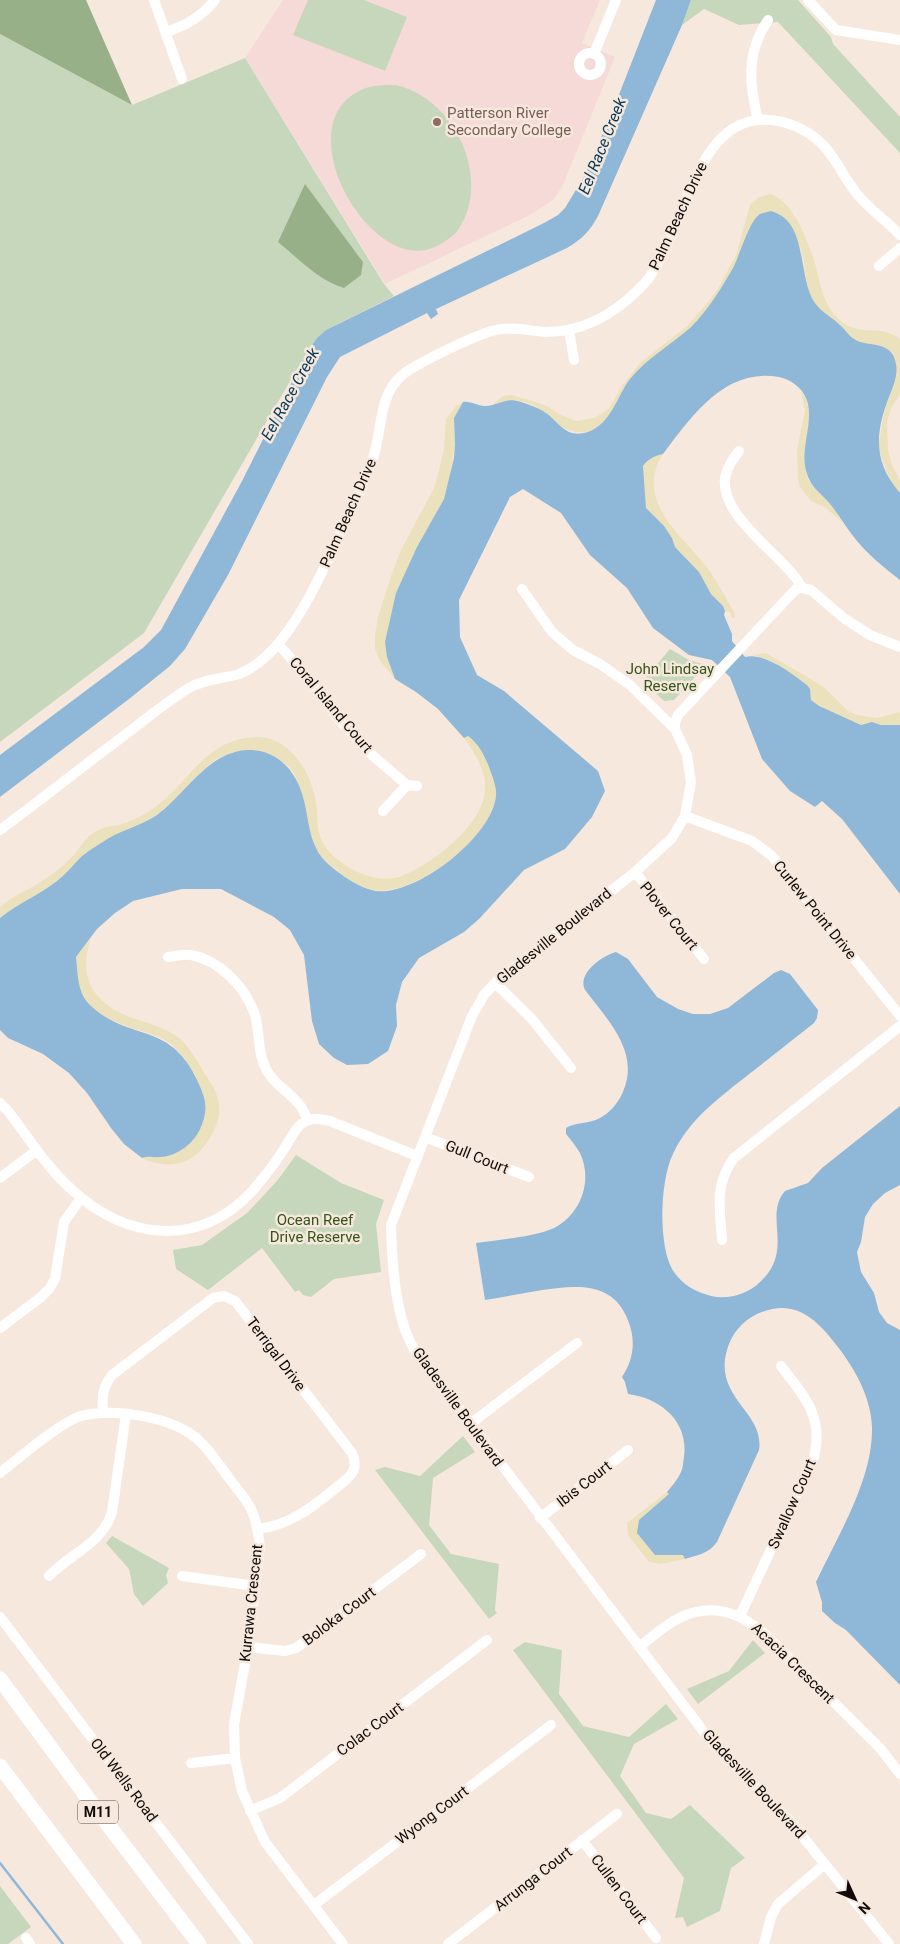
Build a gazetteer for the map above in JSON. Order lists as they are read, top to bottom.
{
  "streets": {
    "highway": ["M11"],
    "street": [
      "Palm Beach Drive",
      "Coral Island Court",
      "Curlew Point Drive",
      "Plover Court",
      "Gladesville Boulevard",
      "Gull Court",
      "Terrigal Drive",
      "Ibis Court",
      "Swallow Court",
      "Kurrawa Crescent",
      "Boloka Court",
      "Acacia Crescent",
      "Colac Court",
      "Old Wells Road",
      "Wyong Court",
      "Arrunga Court",
      "Cullen Court"
    ]
  },
  "crossings": [
    ["Palm Beach Drive", "Coral Island Court"],
    ["Curlew Point Drive", "Gladesville Boulevard"],
    ["Plover Court", "Gladesville Boulevard"],
    ["Gladesville Boulevard", "Gull Court"],
    ["Gladesville Boulevard", "Ibis Court"],
    ["Gladesville Boulevard", "Acacia Crescent"],
    ["Terrigal Drive", "Kurrawa Crescent"],
    ["Swallow Court", "Acacia Crescent"],
    ["Kurrawa Crescent", "Boloka Court"],
    ["Kurrawa Crescent", "Colac Court"],
    ["Kurrawa Crescent", "Wyong Court"],
    ["Arrunga Court", "Cullen Court"]
  ],
  "water": ["Eel Race Creek"],
  "parks": ["John Lindsay Reserve", "Ocean Reef Drive Reserve"],
  "places": ["Patterson River Secondary College"],
  "north": "bottom right"
}
